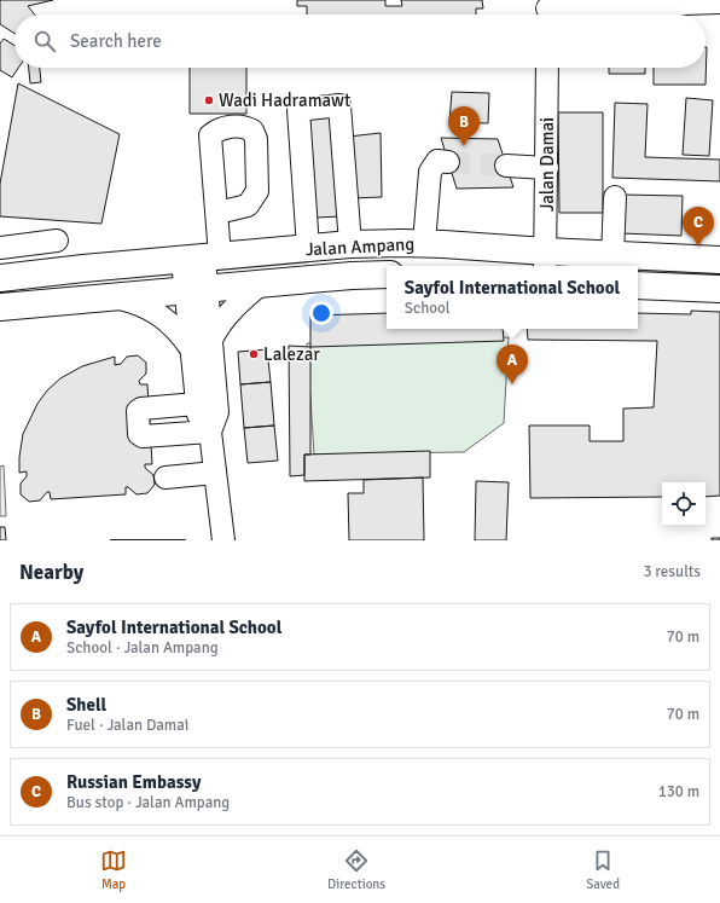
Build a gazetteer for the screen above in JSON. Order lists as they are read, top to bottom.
{
  "streets": {
    "main road": ["Jalan Ampang"],
    "street": ["Jalan Damai"]
  },
  "crossings": [
    ["Jalan Damai", "Jalan Ampang"]
  ],
  "places": ["Wadi Hadramawt", "Lalezar"],
  "page": {
    "search": "Search here",
    "pins": ["B", "C", "A"],
    "popup": ["Sayfol International School", "School"],
    "heading": ["Nearby", "3 results"],
    "list": [
      {
        "mark": "A",
        "name": "Sayfol International School",
        "note": "School · Jalan Ampang",
        "value": "70 m"
      },
      {
        "mark": "B",
        "name": "Shell",
        "note": "Fuel · Jalan Damai",
        "value": "70 m"
      },
      {
        "mark": "C",
        "name": "Russian Embassy",
        "note": "Bus stop · Jalan Ampang",
        "value": "130 m"
      }
    ],
    "nav": ["Map", "Directions", "Saved"]
  }
}
